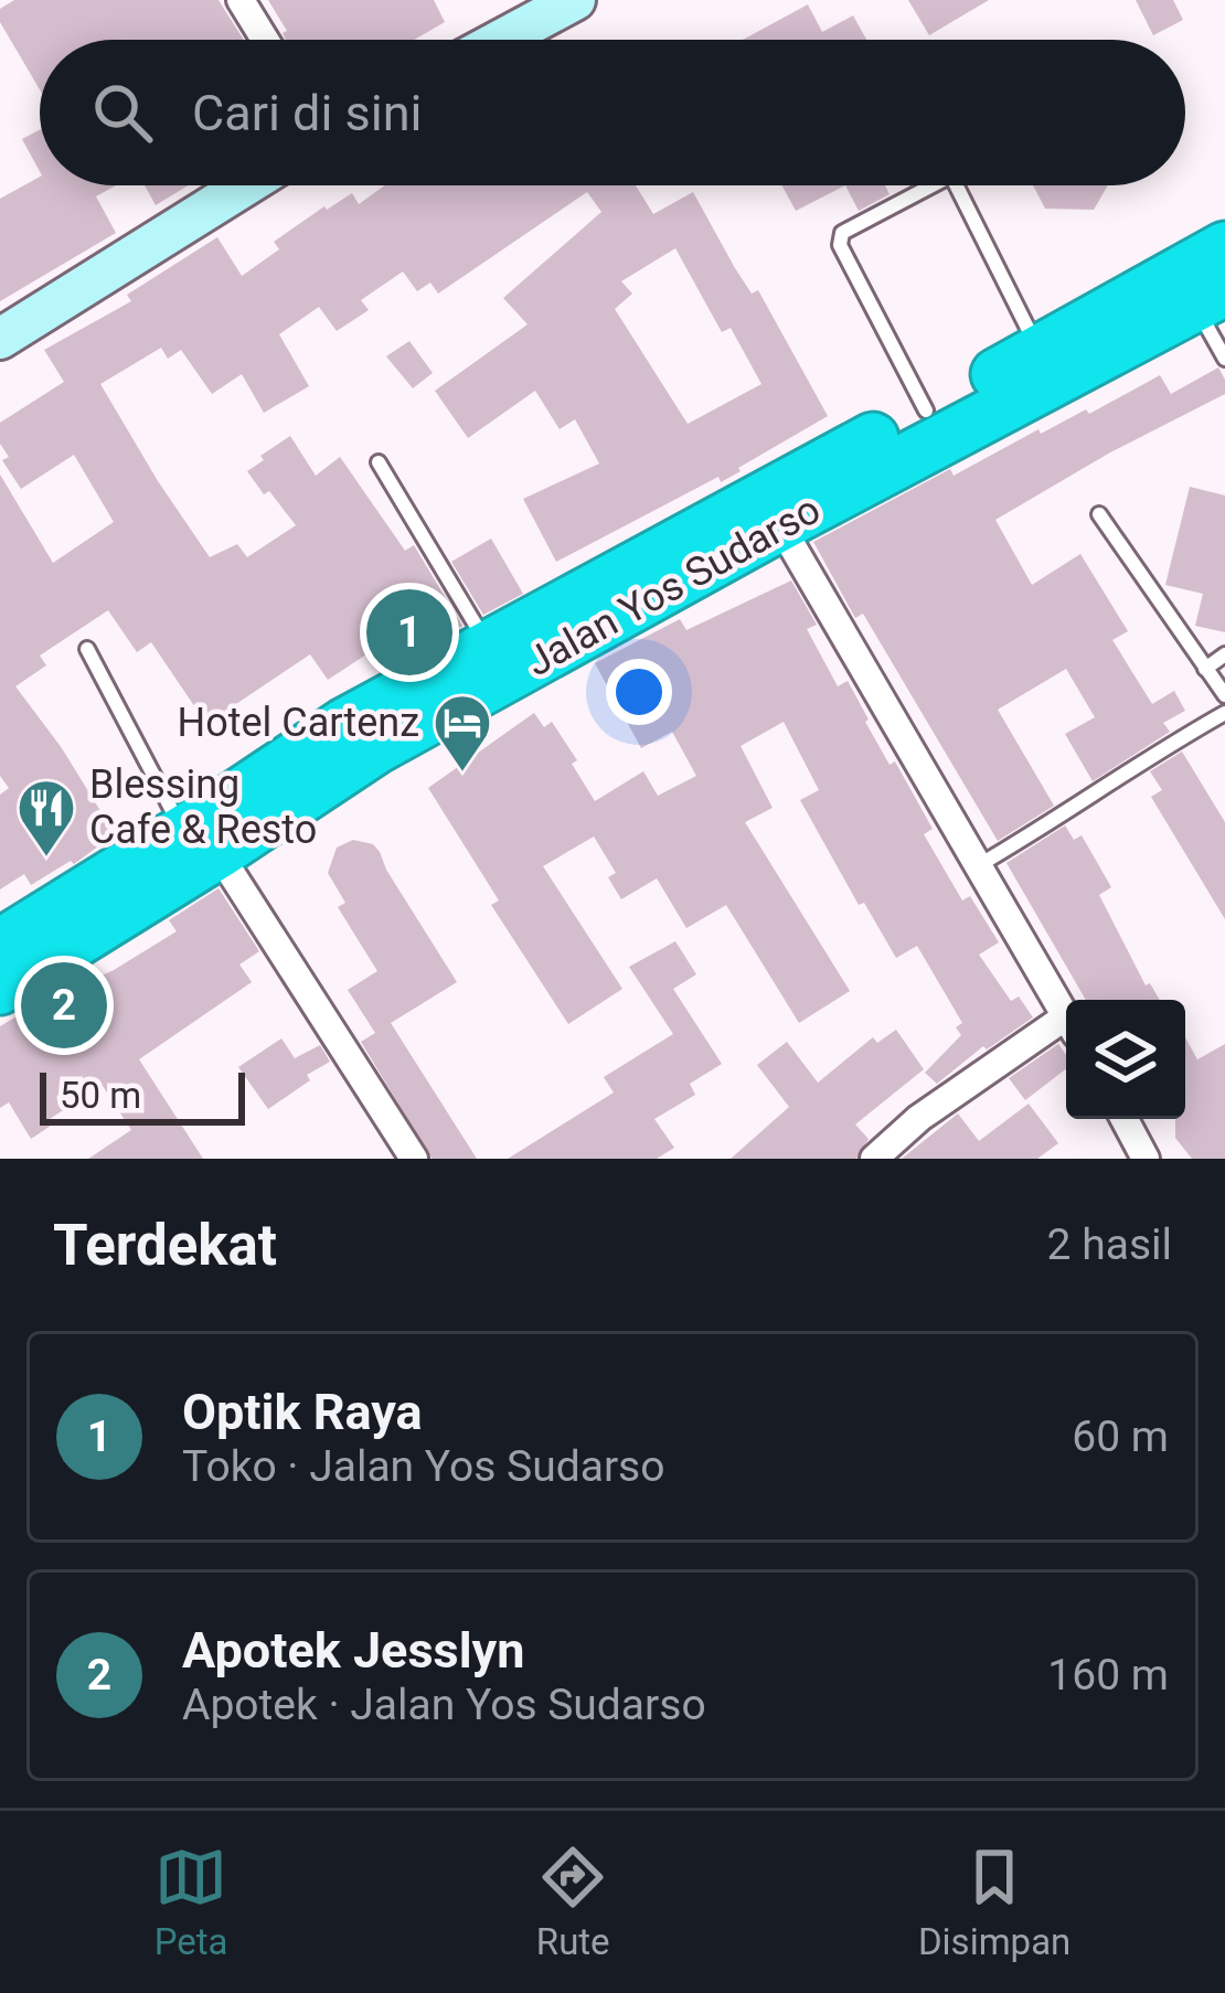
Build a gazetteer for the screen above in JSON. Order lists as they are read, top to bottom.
{
  "streets": {
    "highway": ["Jalan Yos Sudarso"]
  },
  "places": {
    "hotel": ["Hotel Cartenz"],
    "restaurant": ["Blessing Cafe & Resto"]
  },
  "scale_bar": "50 m",
  "page": {
    "search": "Cari di sini",
    "pins": ["1", "2"],
    "scale": "50 m",
    "heading": ["Terdekat", "2 hasil"],
    "list": [
      {
        "mark": "1",
        "name": "Optik Raya",
        "note": "Toko · Jalan Yos Sudarso",
        "value": "60 m"
      },
      {
        "mark": "2",
        "name": "Apotek Jesslyn",
        "note": "Apotek · Jalan Yos Sudarso",
        "value": "160 m"
      }
    ],
    "nav": ["Peta", "Rute", "Disimpan"]
  }
}
